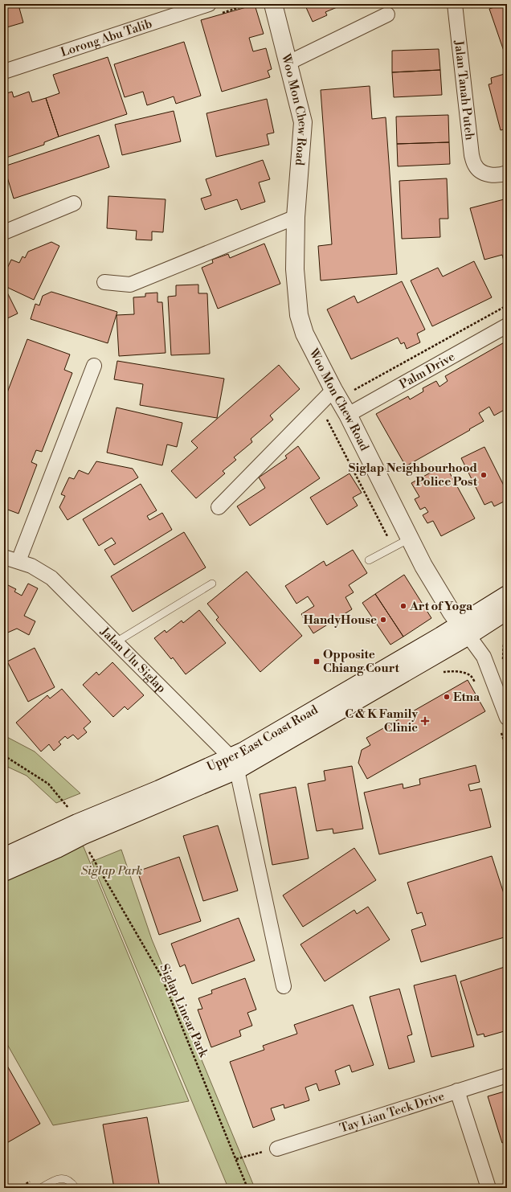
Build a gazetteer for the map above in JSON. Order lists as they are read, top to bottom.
{
  "streets": {
    "main road": ["Woo Mon Chew Road", "Upper East Coast Road"],
    "street": [
      "Lorong Abu Talib",
      "Jalan Tanah Puteh",
      "Palm Drive",
      "Jalan Ulu Siglap",
      "Tay Lian Teck Drive"
    ],
    "path": ["Siglap Linear Park"]
  },
  "crossings": [
    ["Woo Mon Chew Road", "Palm Drive"],
    ["Woo Mon Chew Road", "Upper East Coast Road"],
    ["Jalan Ulu Siglap", "Upper East Coast Road"]
  ],
  "parks": ["Siglap Park"],
  "places": {
    "other": [
      "Siglap Neighbourhood Police Post",
      "Art of Yoga",
      "HandyHouse",
      "Etna"
    ],
    "transit": ["Opposite Chiang Court"],
    "health": ["C & K Family Clinic"]
  }
}
